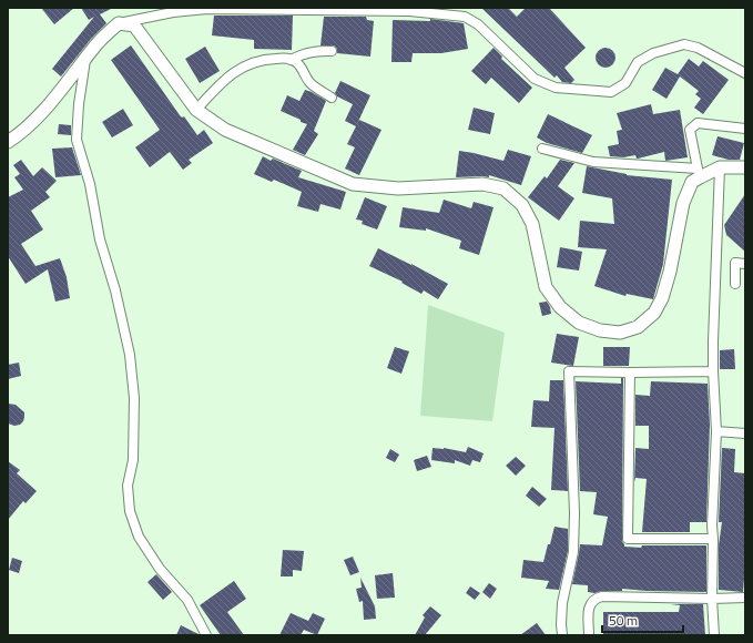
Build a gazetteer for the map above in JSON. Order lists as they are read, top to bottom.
{
  "scale_bar": "50 m"
}
